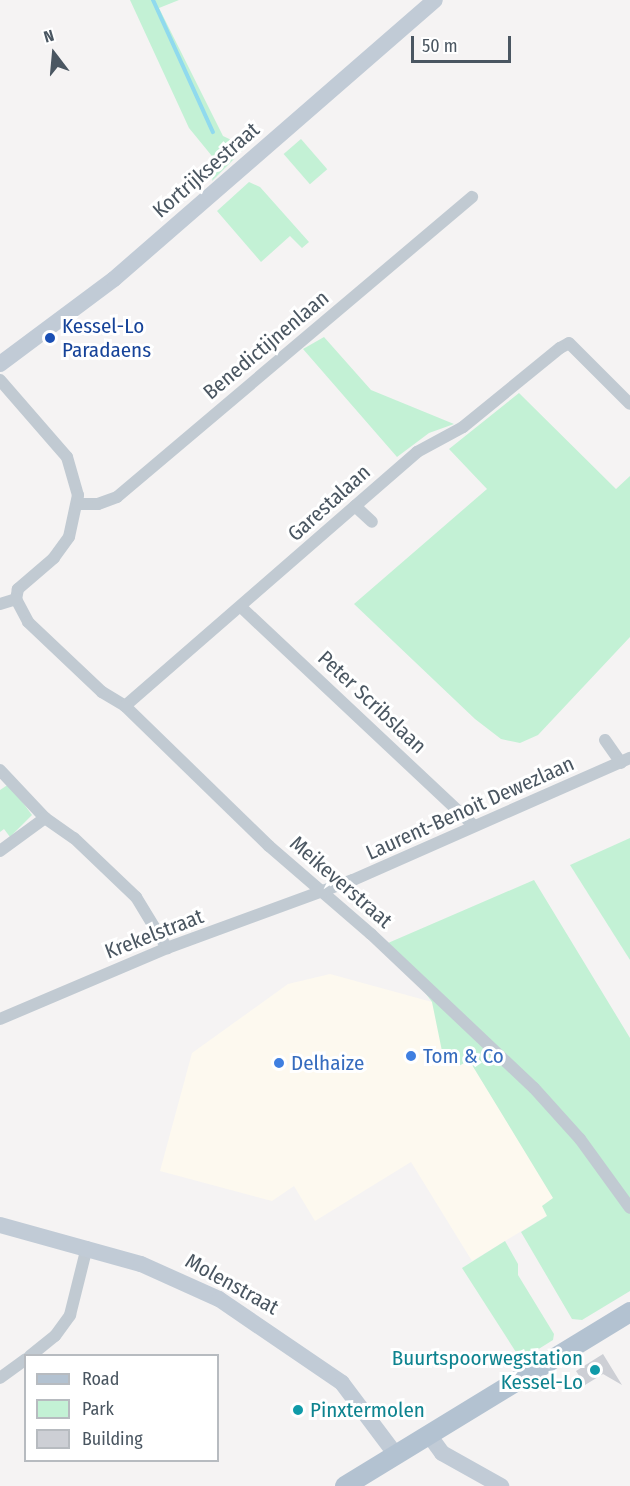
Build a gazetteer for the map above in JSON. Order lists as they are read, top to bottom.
{
  "streets": {
    "street": [
      "Kortrijksestraat",
      "Benedictijnenlaan",
      "Garestalaan",
      "Peter Scribslaan",
      "Laurent-Benoit Dewezlaan",
      "Meikeverstraat",
      "Krekelstraat",
      "Molenstraat"
    ]
  },
  "crossings": [
    ["Garestalaan", "Peter Scribslaan"],
    ["Garestalaan", "Meikeverstraat"],
    ["Peter Scribslaan", "Laurent-Benoit Dewezlaan"],
    ["Laurent-Benoit Dewezlaan", "Meikeverstraat"],
    ["Laurent-Benoit Dewezlaan", "Krekelstraat"],
    ["Meikeverstraat", "Krekelstraat"]
  ],
  "places": [
    "Kessel-Lo Paradaens",
    "Tom & Co",
    "Delhaize",
    "Buurtspoorwegstation Kessel-Lo",
    "Pinxtermolen"
  ],
  "legend": ["Road", "Park", "Building"],
  "scale_bar": "50 m",
  "north": "top"
}
